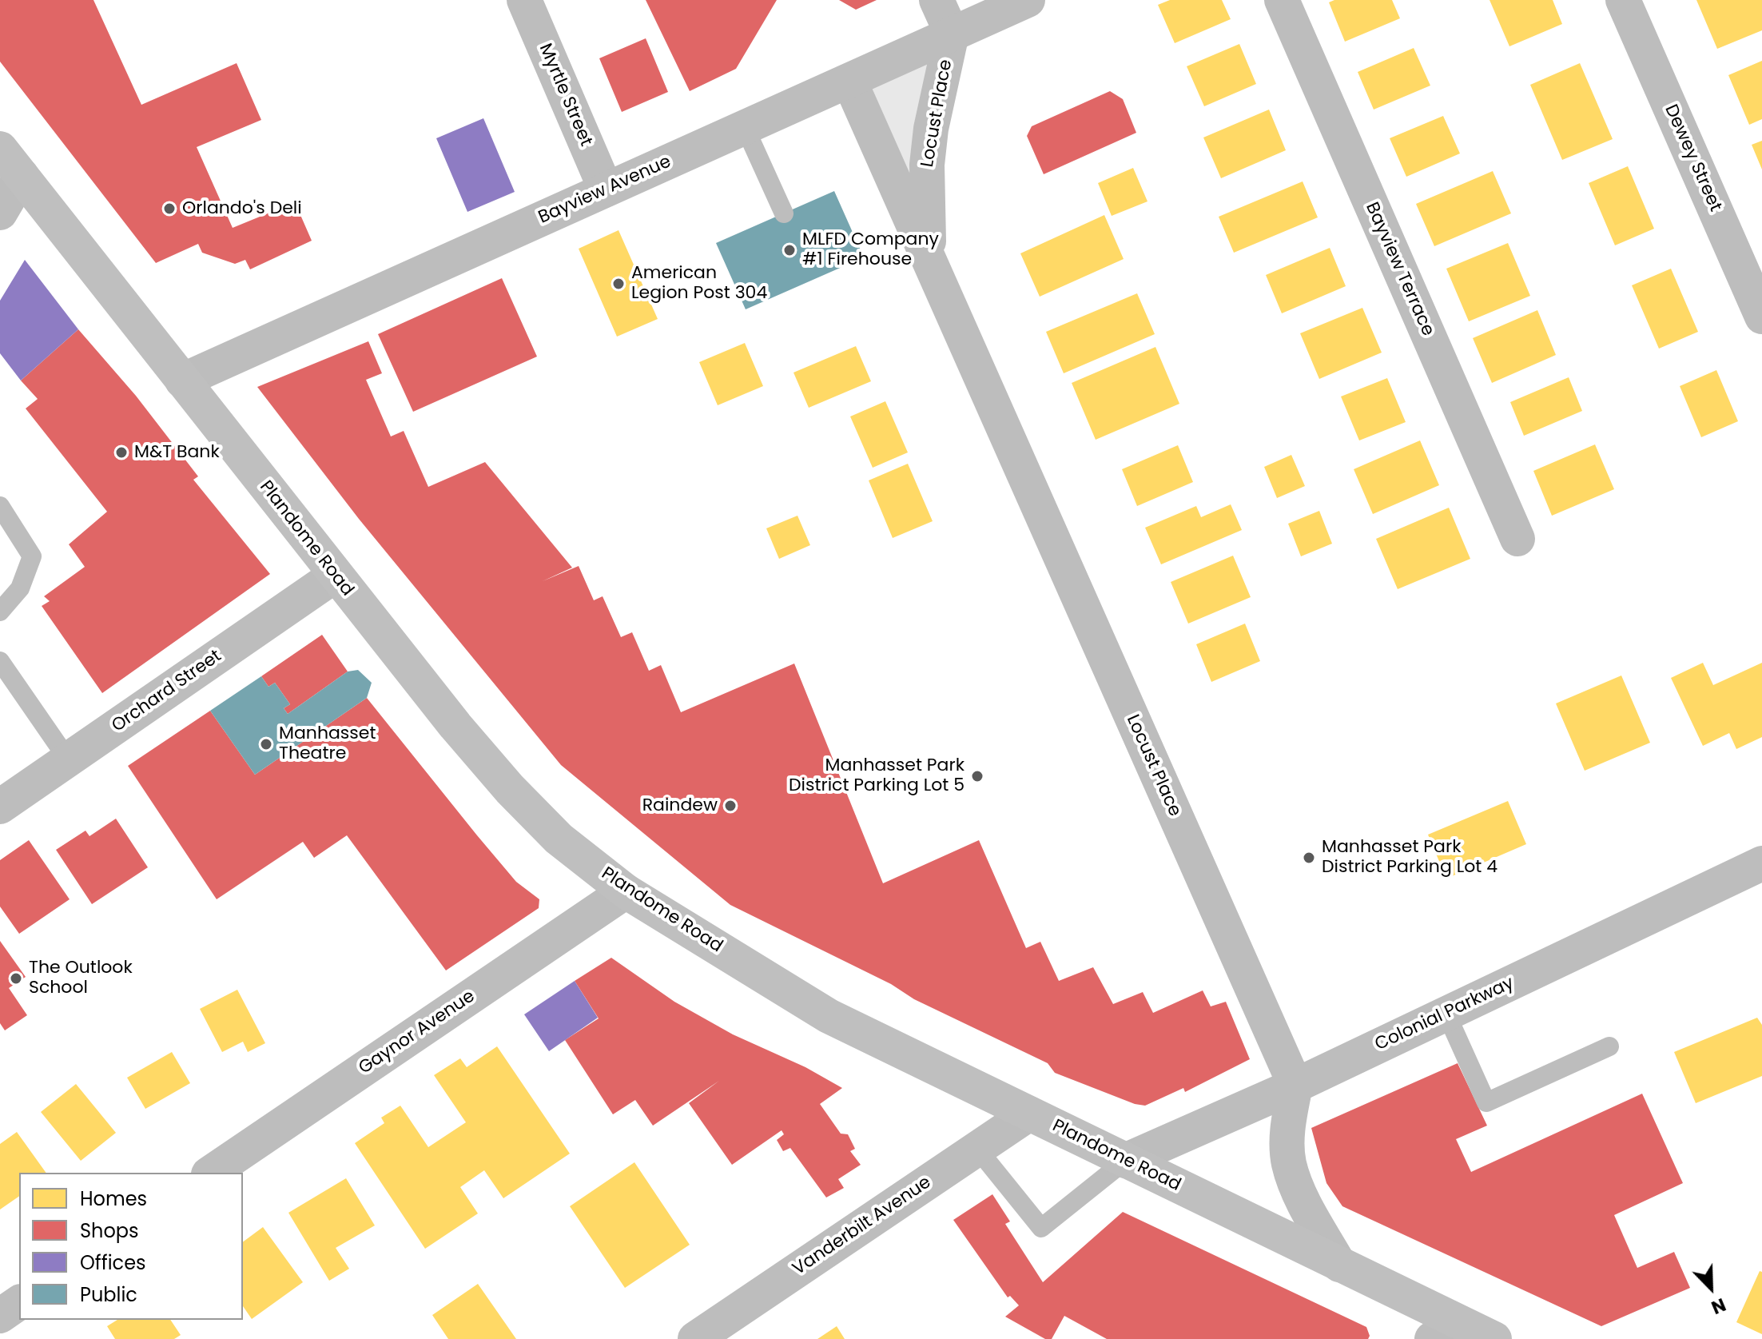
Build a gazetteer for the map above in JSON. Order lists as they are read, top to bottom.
{
  "streets": {
    "main road": ["Plandome Road"],
    "street": [
      "Myrtle Street",
      "Locust Place",
      "Dewey Street",
      "Bayview Avenue",
      "Bayview Terrace",
      "Orchard Street",
      "Colonial Parkway",
      "Gaynor Avenue",
      "Vanderbilt Avenue"
    ]
  },
  "crossings": [
    ["Myrtle Street", "Bayview Avenue"],
    ["Locust Place", "Bayview Avenue"],
    ["Locust Place", "Colonial Parkway"],
    ["Bayview Avenue", "Plandome Road"],
    ["Plandome Road", "Orchard Street"],
    ["Plandome Road", "Colonial Parkway"],
    ["Plandome Road", "Gaynor Avenue"],
    ["Plandome Road", "Vanderbilt Avenue"]
  ],
  "places": [
    "Orlando's Deli",
    "MLFD Company #1 Firehouse",
    "American Legion Post 304",
    "M&T Bank",
    "Manhasset Theatre",
    "Manhasset Park District Parking Lot 5",
    "Raindew",
    "Manhasset Park District Parking Lot 4",
    "The Outlook School"
  ],
  "legend": [
    "Homes",
    "Shops",
    "Offices",
    "Public"
  ],
  "north": "bottom right"
}
